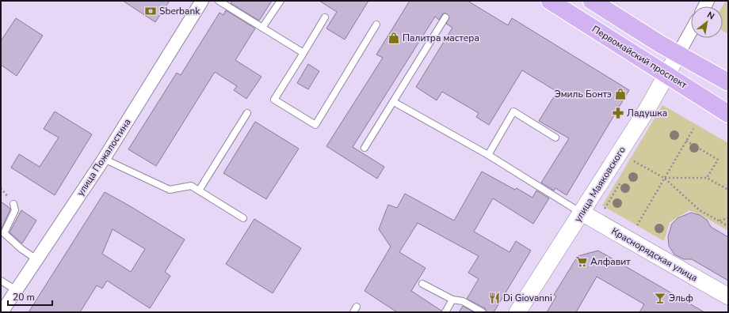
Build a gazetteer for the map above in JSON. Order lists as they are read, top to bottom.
{
  "streets": {
    "main road": ["Первомайский проспект"],
    "street": ["улица Пожалостина", "улица Маяковского", "Краснорядская улица"]
  },
  "crossings": [
    ["Первомайский проспект", "улица Маяковского"],
    ["улица Маяковского", "Краснорядская улица"]
  ],
  "places": {
    "bank": ["Sberbank"],
    "shop": ["Палитра мастера", "Эмиль Бонтэ"],
    "pharmacy": ["Ладушка"],
    "supermarket": ["Алфавит"],
    "restaurant": ["Di Giovanni"],
    "bar": ["Эльф"]
  },
  "scale_bar": "20 m",
  "north": "top right"
}
